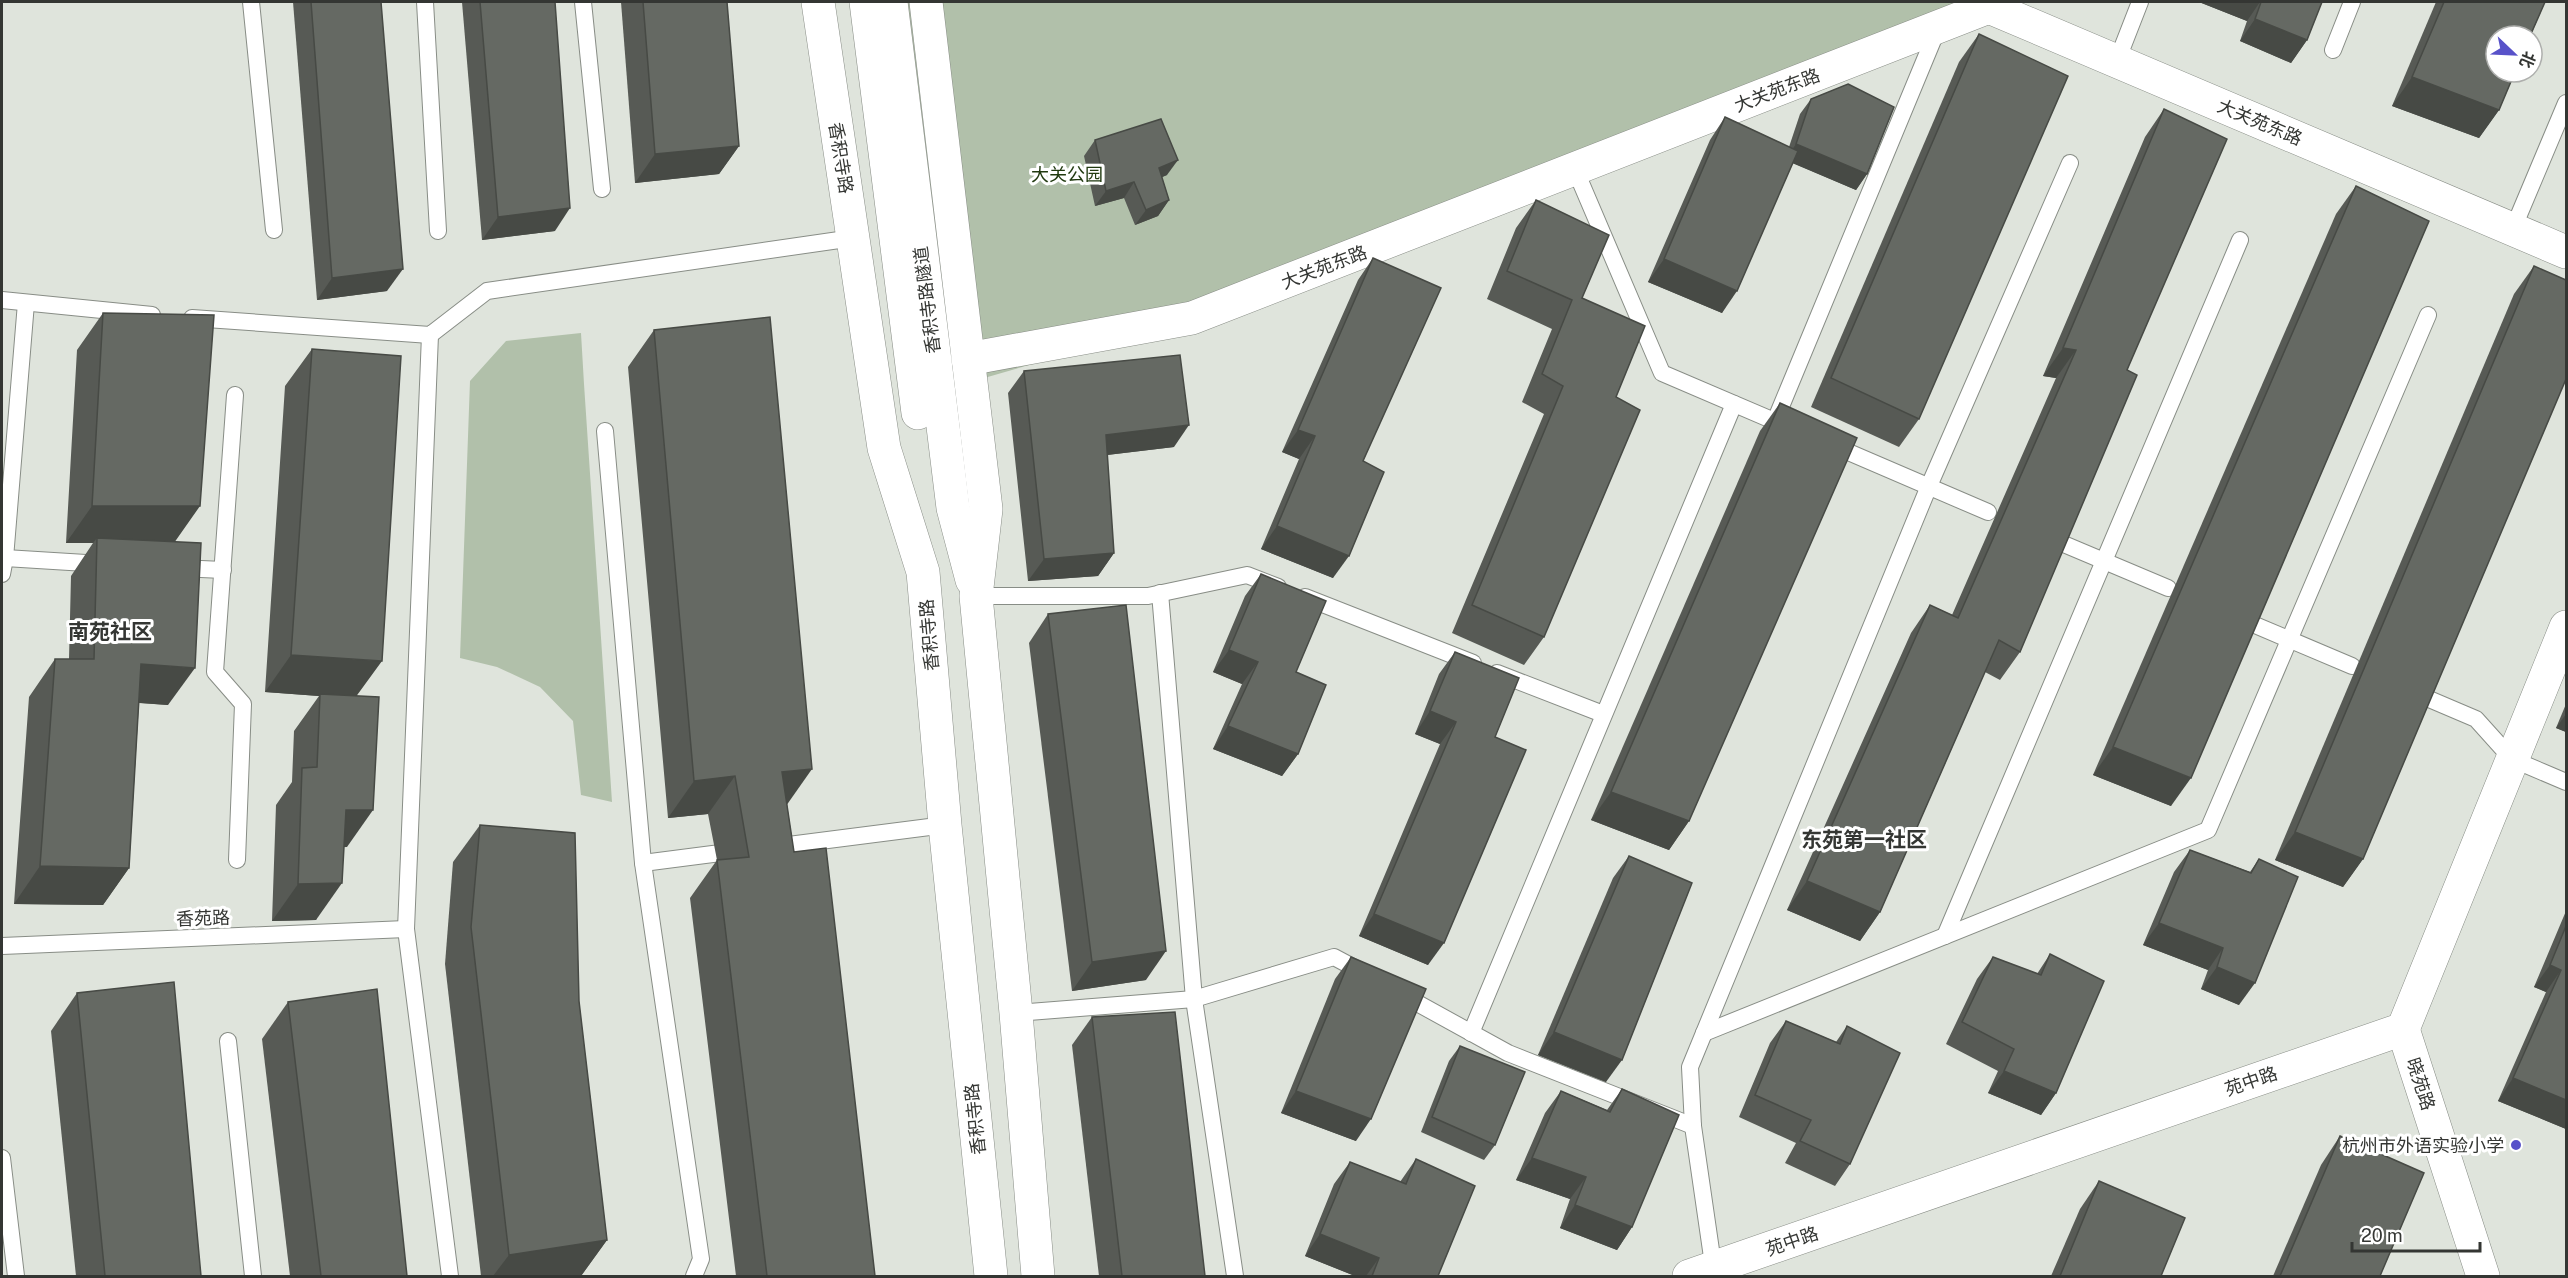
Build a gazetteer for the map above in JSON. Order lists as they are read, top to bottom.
{
  "streets": {
    "main road": [
      "大关苑东路",
      "香积寺路",
      "香积寺路隧道",
      "苑中路",
      "晓苑路"
    ],
    "lane": ["香苑路"]
  },
  "crossings": [
    ["香积寺路", "香积寺路隧道"],
    ["苑中路", "晓苑路"]
  ],
  "districts": ["南苑社区", "东苑第一社区"],
  "parks": ["大关公园"],
  "places": ["杭州市外语实验小学"],
  "scale_bar": "20 m",
  "north": "bottom right"
}
